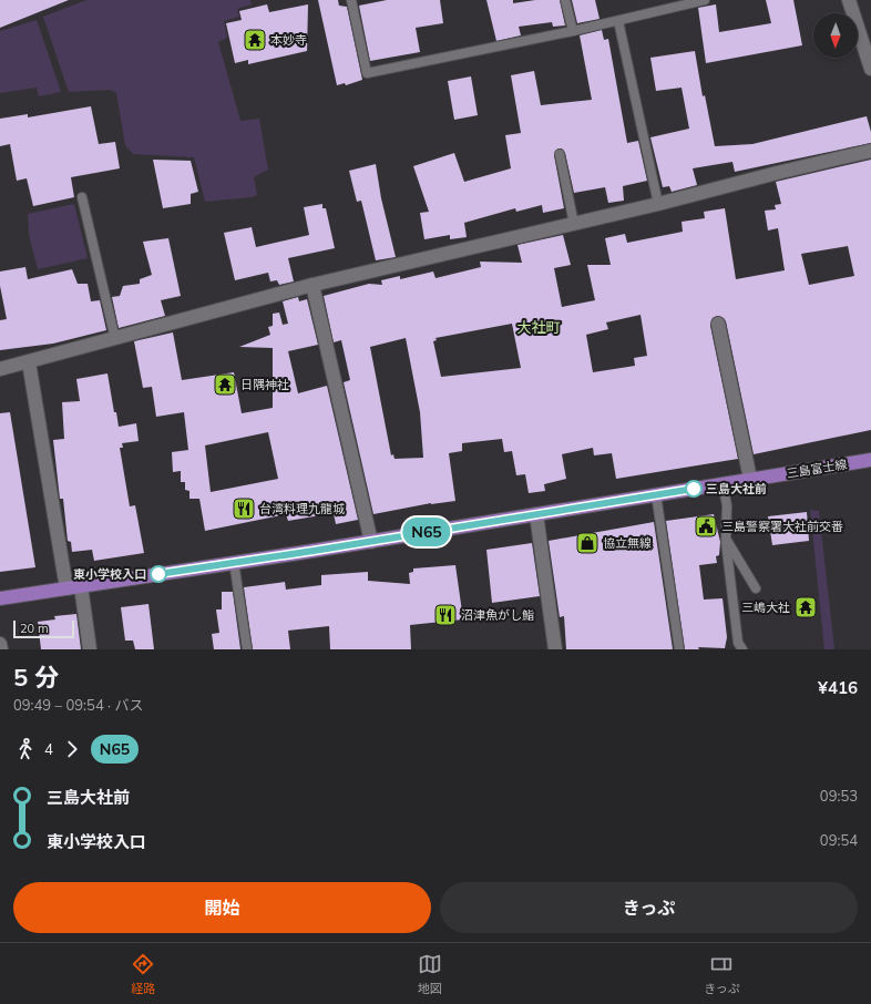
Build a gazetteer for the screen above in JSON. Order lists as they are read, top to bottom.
{
  "streets": {
    "main road": ["三島富士線"]
  },
  "districts": ["大社町"],
  "places": {
    "temple": ["本妙寺", "日隅神社", "三嶋大社"],
    "other": ["三島大社前", "東小学校入口"],
    "restaurant": ["台湾料理九龍城", "沼津魚がし鮨"],
    "public building": ["三島警察署大社前交番"],
    "shop": ["協立無線"]
  },
  "lines": ["bus line N65"],
  "scale_bar": "20 m",
  "north": "bottom",
  "page": {
    "on_map": "N65",
    "scale": "20 m",
    "heading": ["5 分", "09:49 – 09:54 · バス", "¥416"],
    "legs": ["4", "N65"],
    "list": [
      {
        "name": "三島大社前",
        "value": "09:53"
      },
      {
        "name": "東小学校入口",
        "value": "09:54"
      }
    ],
    "buttons": ["開始", "きっぷ"],
    "tabs": ["経路", "地図", "きっぷ"]
  }
}
